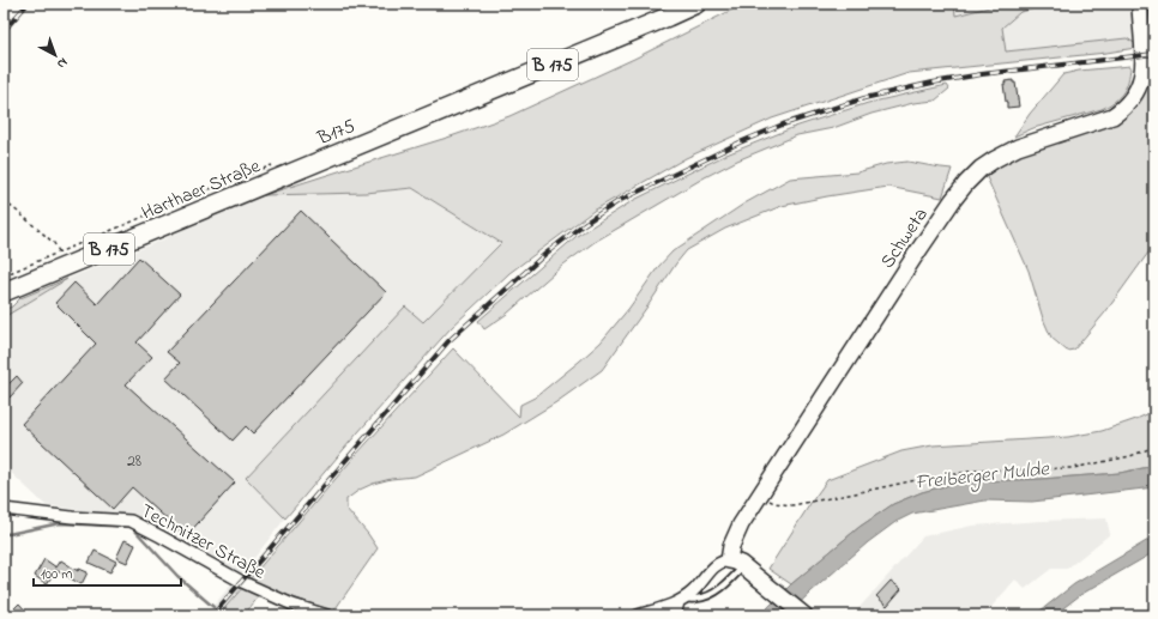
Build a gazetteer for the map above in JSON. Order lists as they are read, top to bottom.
{
  "streets": {
    "main road": ["B 175", "B175", "Harthaer Straße"],
    "street": ["Schweta", "Technitzer Straße"]
  },
  "crossings": [
    ["B175", "Harthaer Straße"]
  ],
  "water": ["Freiberger Mulde"],
  "house_numbers": ["28"],
  "scale_bar": "100 m",
  "north": "bottom right"
}
